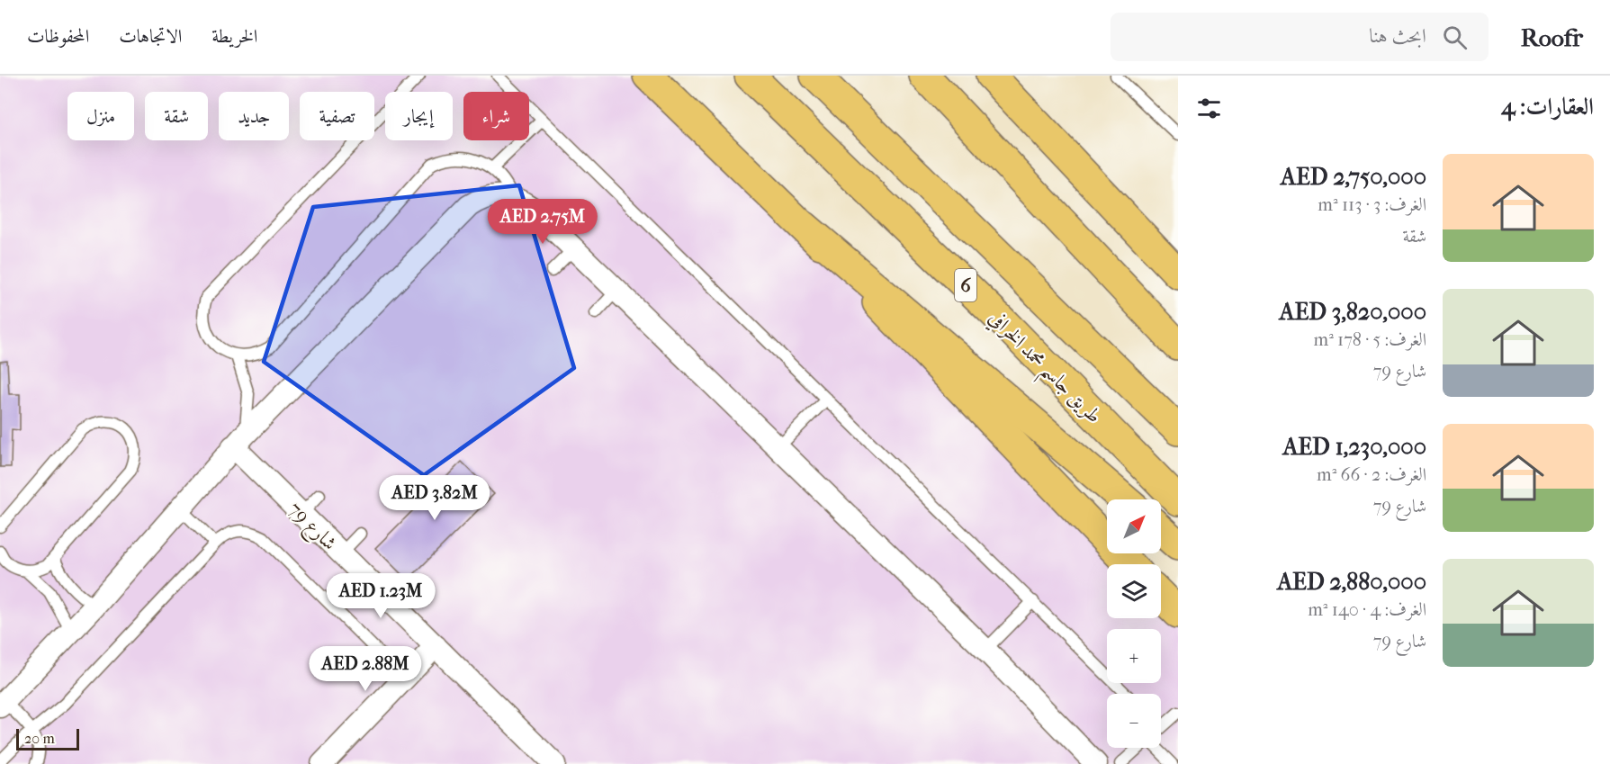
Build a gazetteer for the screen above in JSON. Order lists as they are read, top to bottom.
{
  "streets": {
    "main road": ["6", "طريق جاسم محمد الخرافي"],
    "street": ["شارع 79"]
  },
  "scale_bar": "20 m",
  "north": "top right",
  "page": {
    "header": "Roofr",
    "search": "ابحث هنا",
    "nav": ["الخريطة", "الاتجاهات", "المحفوظات"],
    "heading": "العقارات: 4",
    "chip": [
      "شراء",
      "إيجار",
      "تصفية",
      "جديد",
      "شقة",
      "منزل"
    ],
    "list": [
      {
        "name": "AED 2,750,000",
        "note": "الغرف: 3 · 113 m² · شقة"
      },
      {
        "name": "AED 3,820,000",
        "note": "الغرف: 5 · 178 m² · شارع 79"
      },
      {
        "name": "AED 1,230,000",
        "note": "الغرف: 2 · 66 m² · شارع 79"
      },
      {
        "name": "AED 2,880,000",
        "note": "الغرف: 4 · 140 m² · شارع 79"
      }
    ],
    "price": [
      "AED 2.75M",
      "AED 3.82M",
      "AED 1.23M",
      "AED 2.88M"
    ],
    "map_buttons": ["+", "−"],
    "scale": "20 m"
  }
}
